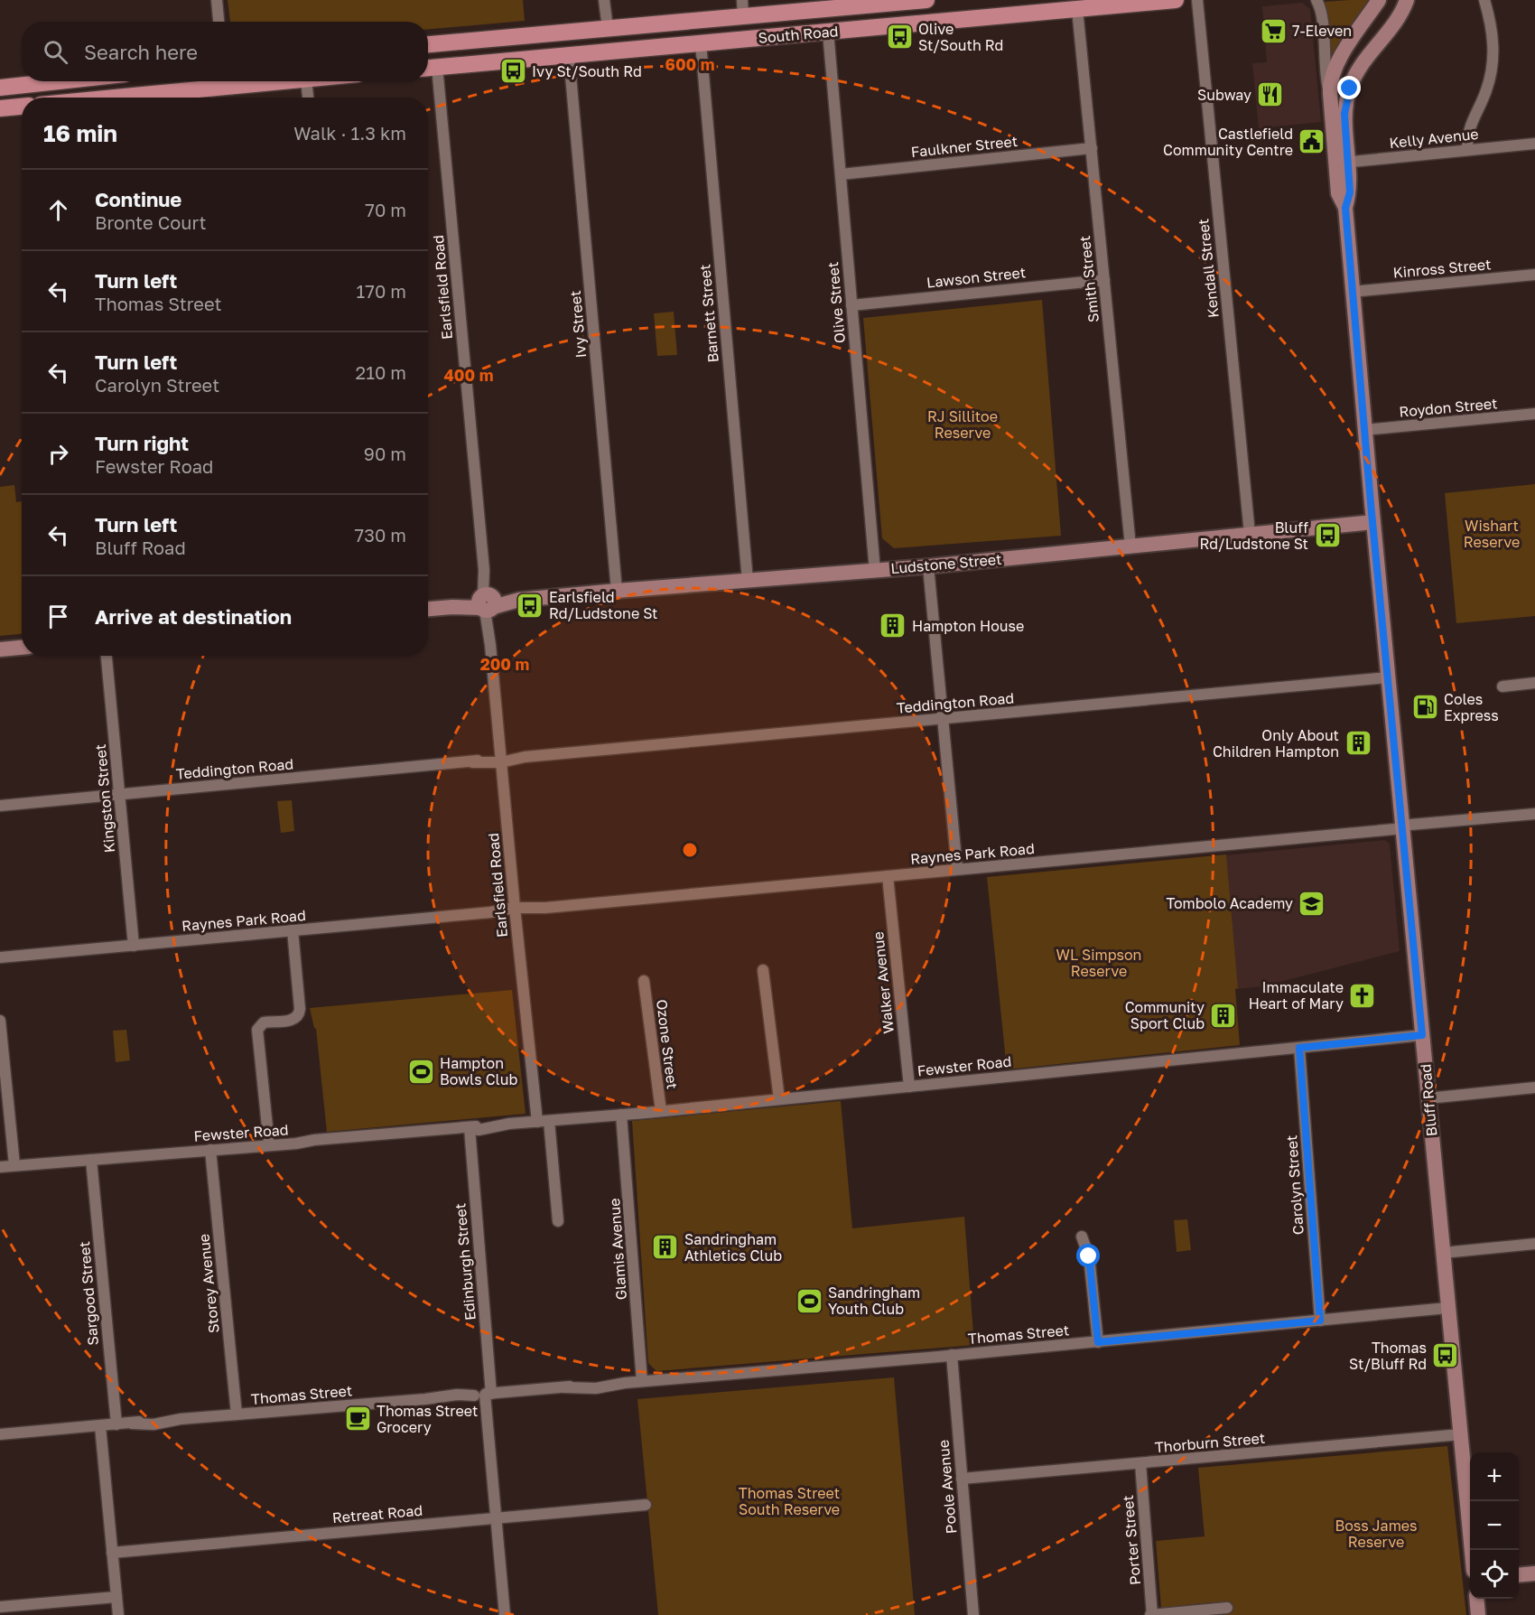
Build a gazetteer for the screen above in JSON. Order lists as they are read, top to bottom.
{
  "streets": {
    "main road": ["South Road", "Ludstone Street", "Bluff Road"],
    "street": [
      "Kelly Avenue",
      "Faulkner Street",
      "Kendall Street",
      "Kinross Street",
      "Lawson Street",
      "Smith Street",
      "Earlsfield Road",
      "Olive Street",
      "Barnett Street",
      "Ivy Street",
      "Roydon Street",
      "Teddington Road",
      "Kingston Street",
      "Raynes Park Road",
      "Walker Avenue",
      "Ozone Street",
      "Fewster Road",
      "Carolyn Street",
      "Glamis Avenue",
      "Edinburgh Street",
      "Storey Avenue",
      "Sargood Street",
      "Thomas Street",
      "Thorburn Street",
      "Poole Avenue",
      "Retreat Road",
      "Porter Street"
    ]
  },
  "crossings": [
    ["South Road", "Smith Street"],
    ["South Road", "Earlsfield Road"],
    ["South Road", "Olive Street"],
    ["South Road", "Barnett Street"],
    ["South Road", "Ivy Street"],
    ["Kelly Avenue", "Bluff Road"],
    ["Faulkner Street", "Smith Street"],
    ["Faulkner Street", "Olive Street"],
    ["Kendall Street", "Ludstone Street"],
    ["Kinross Street", "Bluff Road"],
    ["Lawson Street", "Smith Street"],
    ["Lawson Street", "Olive Street"],
    ["Smith Street", "Ludstone Street"],
    ["Earlsfield Road", "Ludstone Street"],
    ["Earlsfield Road", "Teddington Road"],
    ["Earlsfield Road", "Raynes Park Road"],
    ["Earlsfield Road", "Fewster Road"],
    ["Olive Street", "Ludstone Street"],
    ["Barnett Street", "Ludstone Street"],
    ["Ivy Street", "Ludstone Street"],
    ["Roydon Street", "Bluff Road"],
    ["Ludstone Street", "Bluff Road"],
    ["Teddington Road", "Kingston Street"],
    ["Teddington Road", "Bluff Road"],
    ["Kingston Street", "Raynes Park Road"],
    ["Raynes Park Road", "Walker Avenue"],
    ["Raynes Park Road", "Bluff Road"],
    ["Walker Avenue", "Fewster Road"],
    ["Ozone Street", "Fewster Road"],
    ["Fewster Road", "Bluff Road"],
    ["Fewster Road", "Carolyn Street"],
    ["Fewster Road", "Glamis Avenue"],
    ["Fewster Road", "Edinburgh Street"],
    ["Fewster Road", "Storey Avenue"],
    ["Fewster Road", "Sargood Street"],
    ["Bluff Road", "Thomas Street"],
    ["Bluff Road", "Thorburn Street"],
    ["Carolyn Street", "Thomas Street"],
    ["Glamis Avenue", "Thomas Street"],
    ["Edinburgh Street", "Thomas Street"],
    ["Edinburgh Street", "Retreat Road"],
    ["Storey Avenue", "Thomas Street"],
    ["Sargood Street", "Thomas Street"],
    ["Thomas Street", "Poole Avenue"],
    ["Thorburn Street", "Poole Avenue"],
    ["Thorburn Street", "Porter Street"]
  ],
  "parks": [
    "RJ Sillitoe Reserve",
    "Wishart Reserve",
    "WL Simpson Reserve",
    "Thomas Street South Reserve",
    "Boss James Reserve"
  ],
  "places": {
    "supermarket": ["7-Eleven"],
    "bus stop": [
      "Olive St/South Rd",
      "Ivy St/South Rd",
      "Bluff Rd/Ludstone St",
      "Earlsfield Rd/Ludstone St",
      "Thomas St/Bluff Rd"
    ],
    "restaurant": ["Subway"],
    "public building": ["Castlefield Community Centre"],
    "building": [
      "Hampton House",
      "Only About Children Hampton",
      "Community Sport Club",
      "Sandringham Athletics Club"
    ],
    "fuel station": ["Coles Express"],
    "school or university": ["Tombolo Academy"],
    "church": ["Immaculate Heart of Mary"],
    "sports": ["Hampton Bowls Club", "Sandringham Youth Club"],
    "cafe": ["Thomas Street Grocery"]
  },
  "page": {
    "search": "Search here",
    "heading": ["16 min", "Walk · 1.3 km"],
    "list": [
      ["Continue", "Bronte Court", "70 m"],
      ["Turn left", "Thomas Street", "170 m"],
      ["Turn left", "Carolyn Street", "210 m"],
      ["Turn right", "Fewster Road", "90 m"],
      ["Turn left", "Bluff Road", "730 m"],
      "Arrive at destination"
    ],
    "map_buttons": ["+", "−"]
  },
  "rings": ["600 m", "400 m", "200 m"]
}
